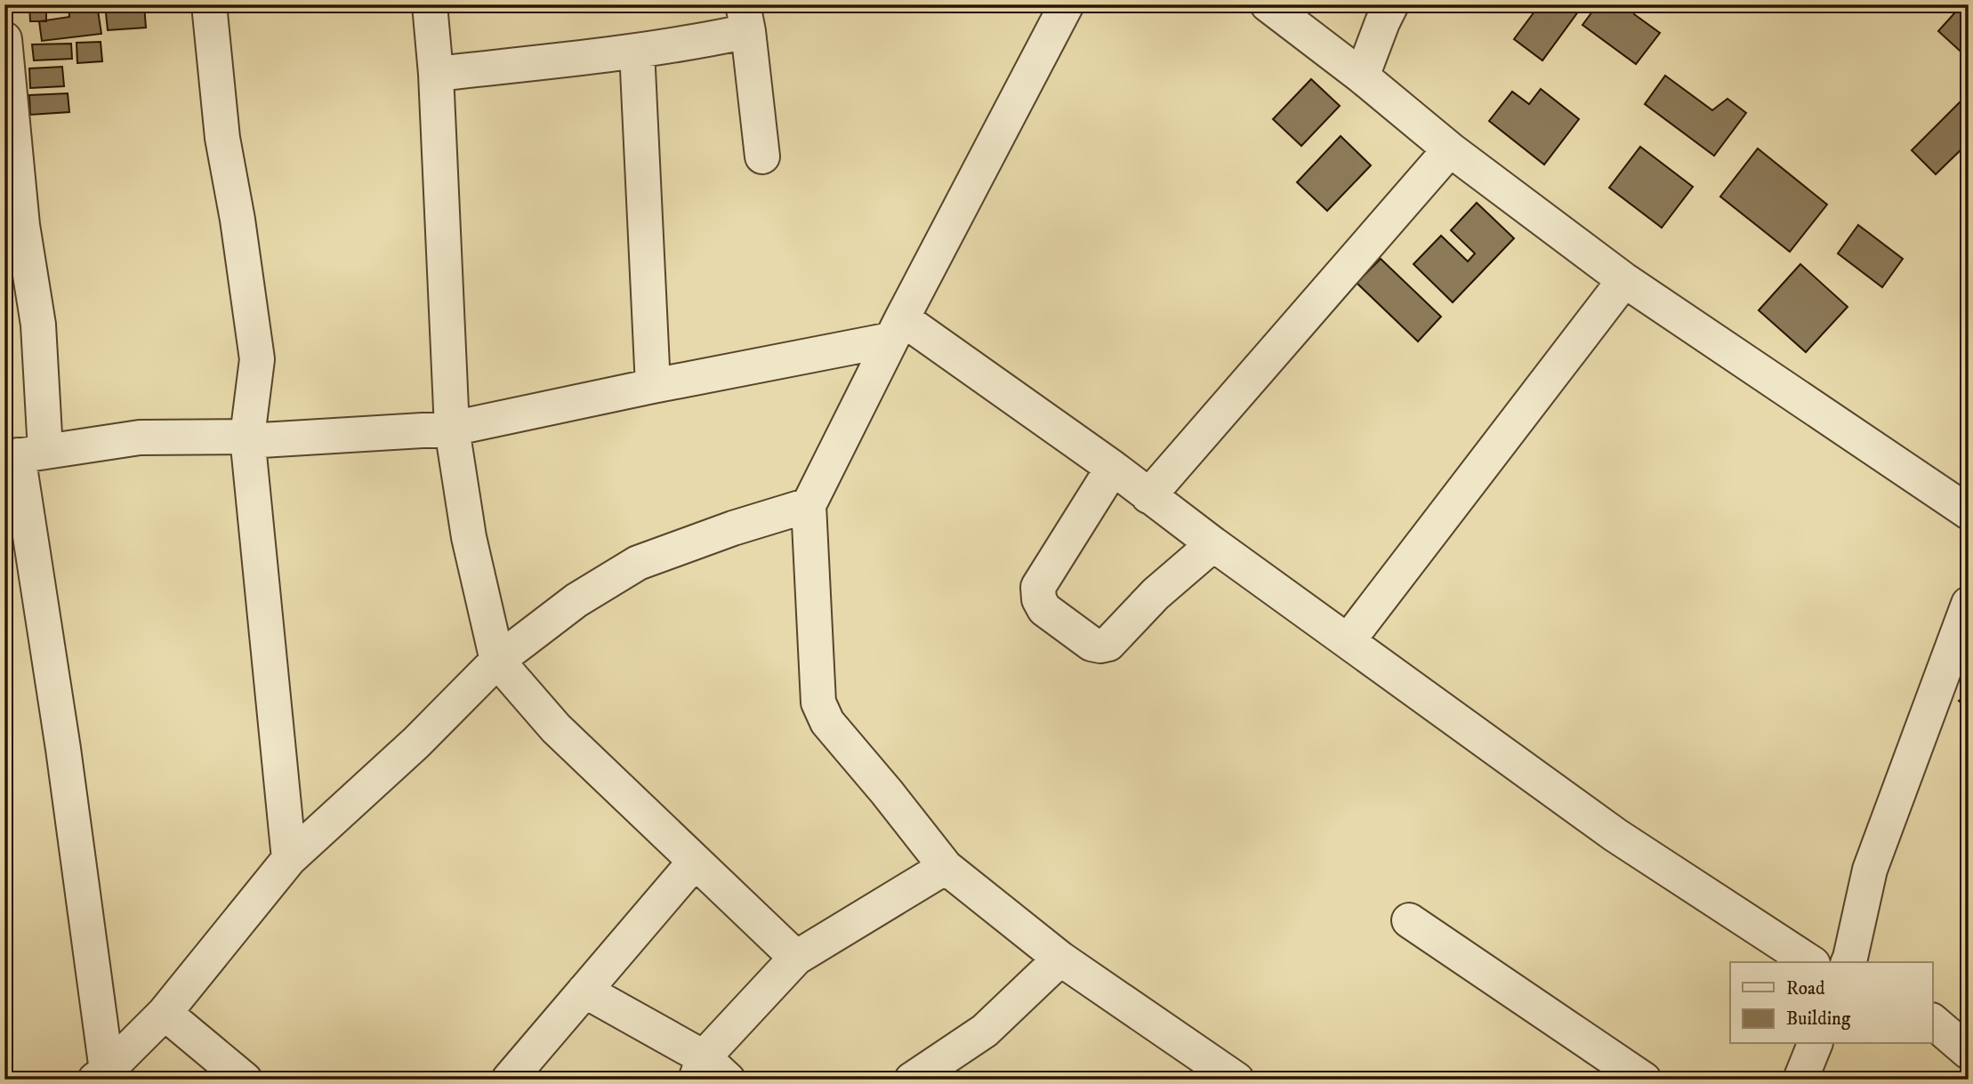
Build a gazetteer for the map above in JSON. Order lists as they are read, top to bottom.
{
  "legend": ["Road", "Building"]
}
